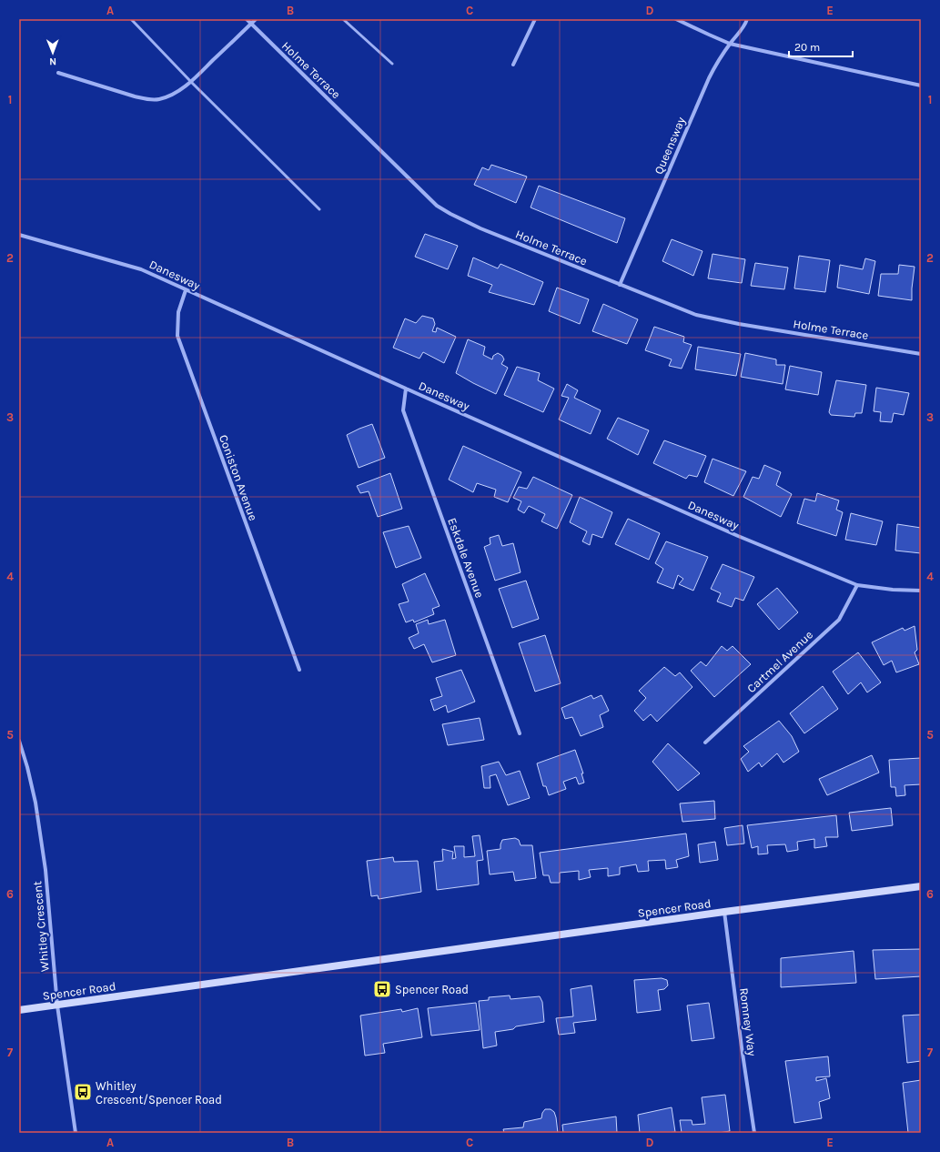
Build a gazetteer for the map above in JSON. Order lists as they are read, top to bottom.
{
  "streets": {
    "street": [
      "Holme Terrace",
      "Queensway",
      "Danesway",
      "Coniston Avenue",
      "Eskdale Avenue",
      "Cartmel Avenue",
      "Spencer Road",
      "Whitley Crescent",
      "Romney Way"
    ]
  },
  "crossings": [
    ["Holme Terrace", "Queensway"],
    ["Danesway", "Coniston Avenue"],
    ["Danesway", "Eskdale Avenue"],
    ["Danesway", "Cartmel Avenue"],
    ["Spencer Road", "Whitley Crescent"],
    ["Spencer Road", "Romney Way"]
  ],
  "places": {
    "bus stop": ["Spencer Road", "Whitley Crescent/Spencer Road"]
  },
  "scale_bar": "20 m",
  "north": "bottom",
  "grid": {
    "columns": [
      "A",
      "B",
      "C",
      "D",
      "E"
    ],
    "rows": [
      "1",
      "2",
      "3",
      "4",
      "5",
      "6",
      "7"
    ]
  }
}
